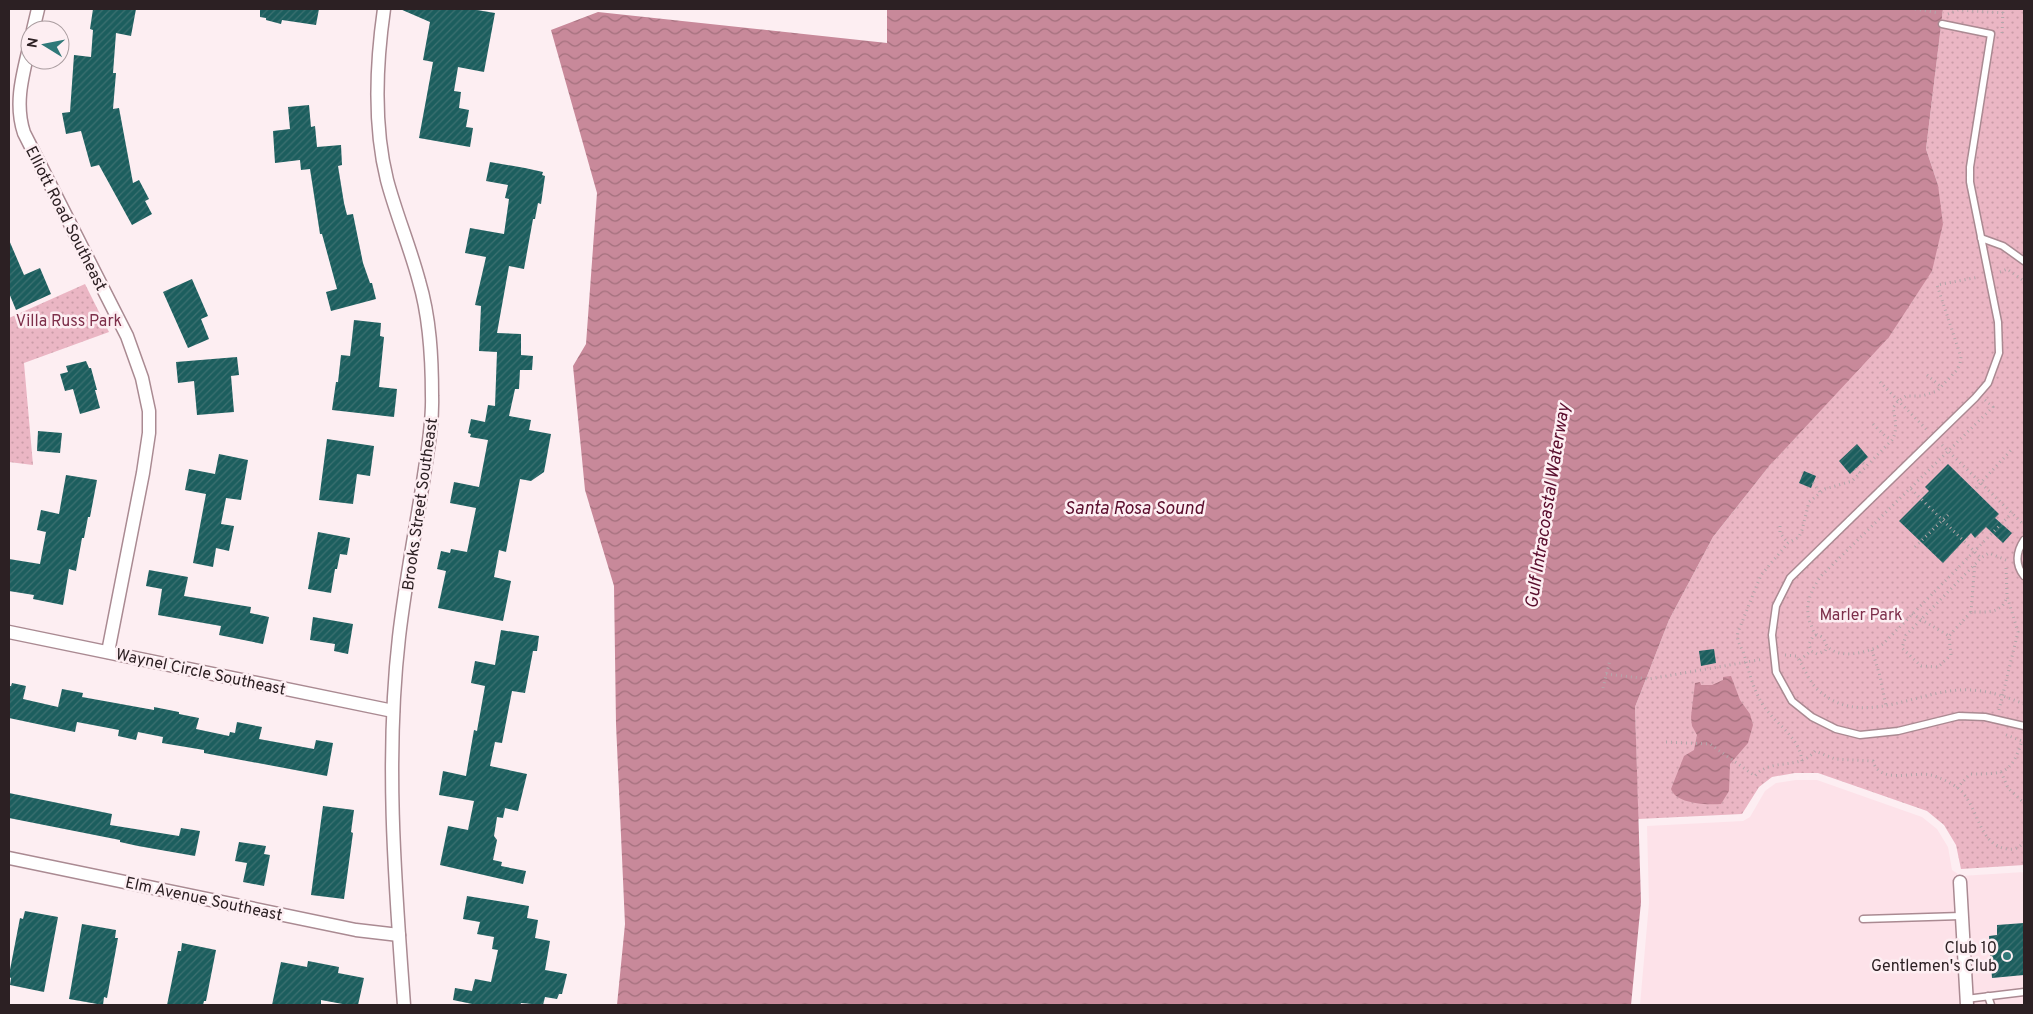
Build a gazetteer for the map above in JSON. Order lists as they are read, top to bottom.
{
  "streets": {
    "street": [
      "Elliott Road Southeast",
      "Brooks Street Southeast",
      "Waynel Circle Southeast",
      "Elm Avenue Southeast"
    ]
  },
  "crossings": [
    ["Elliott Road Southeast", "Waynel Circle Southeast"],
    ["Brooks Street Southeast", "Waynel Circle Southeast"],
    ["Brooks Street Southeast", "Elm Avenue Southeast"]
  ],
  "water": ["Gulf Intracoastal Waterway", "Santa Rosa Sound"],
  "parks": ["Villa Russ Park", "Marler Park"],
  "places": ["Club 10 Gentlemen's Club"],
  "north": "left"
}
